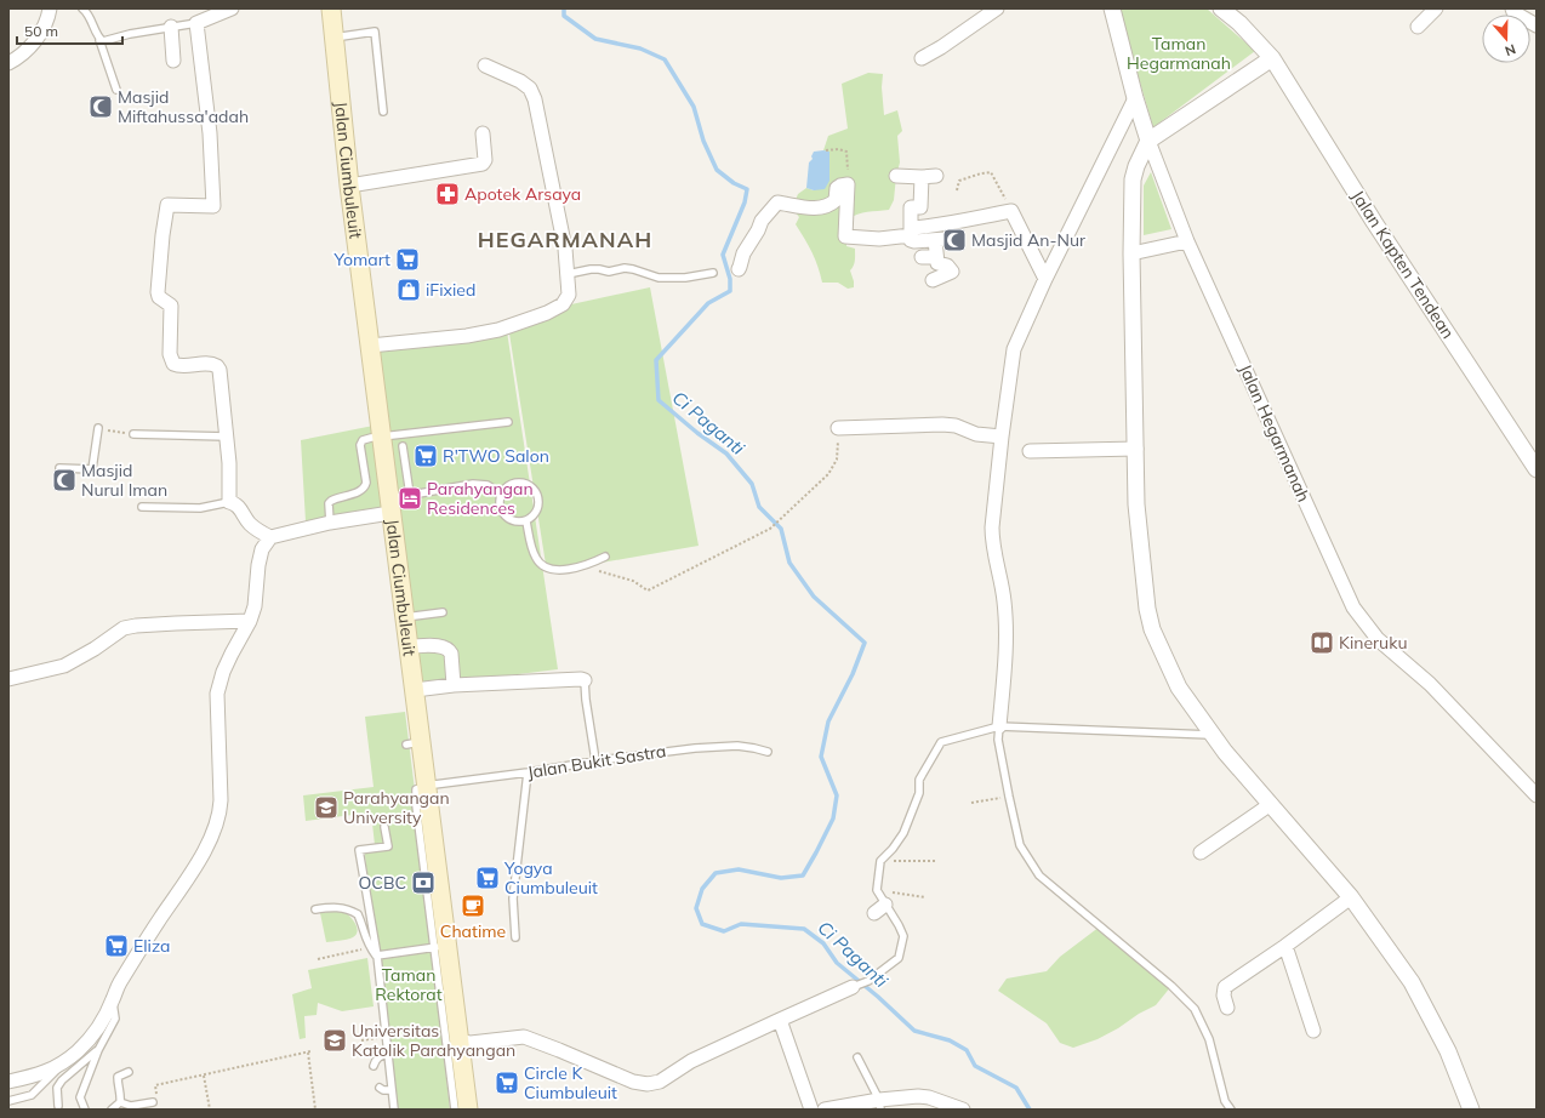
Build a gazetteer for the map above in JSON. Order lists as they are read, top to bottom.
{
  "streets": {
    "main road": ["Jalan Ciumbuleuit"],
    "street": ["Jalan Kapten Tendean", "Jalan Hegarmanah"],
    "lane": ["Jalan Bukit Sastra"]
  },
  "crossings": [
    ["Jalan Ciumbuleuit", "Jalan Bukit Sastra"]
  ],
  "districts": ["HEGARMANAH"],
  "water": ["Ci Paganti"],
  "parks": ["Taman Hegarmanah", "Taman Rektorat"],
  "places": {
    "mosque": ["Masjid Miftahussa'adah", "Masjid An-Nur", "Masjid Nurul Iman"],
    "pharmacy": ["Apotek Arsaya"],
    "supermarket": [
      "Yomart",
      "R'TWO Salon",
      "Yogya Ciumbuleuit",
      "Eliza",
      "Circle K Ciumbuleuit"
    ],
    "shop": ["iFixied"],
    "hotel": ["Parahyangan Residences"],
    "library": ["Kineruku"],
    "school or university": ["Parahyangan University", "Universitas Katolik Parahyangan"],
    "bank": ["OCBC"],
    "cafe": ["Chatime"]
  },
  "scale_bar": "50 m",
  "north": "bottom"
}
